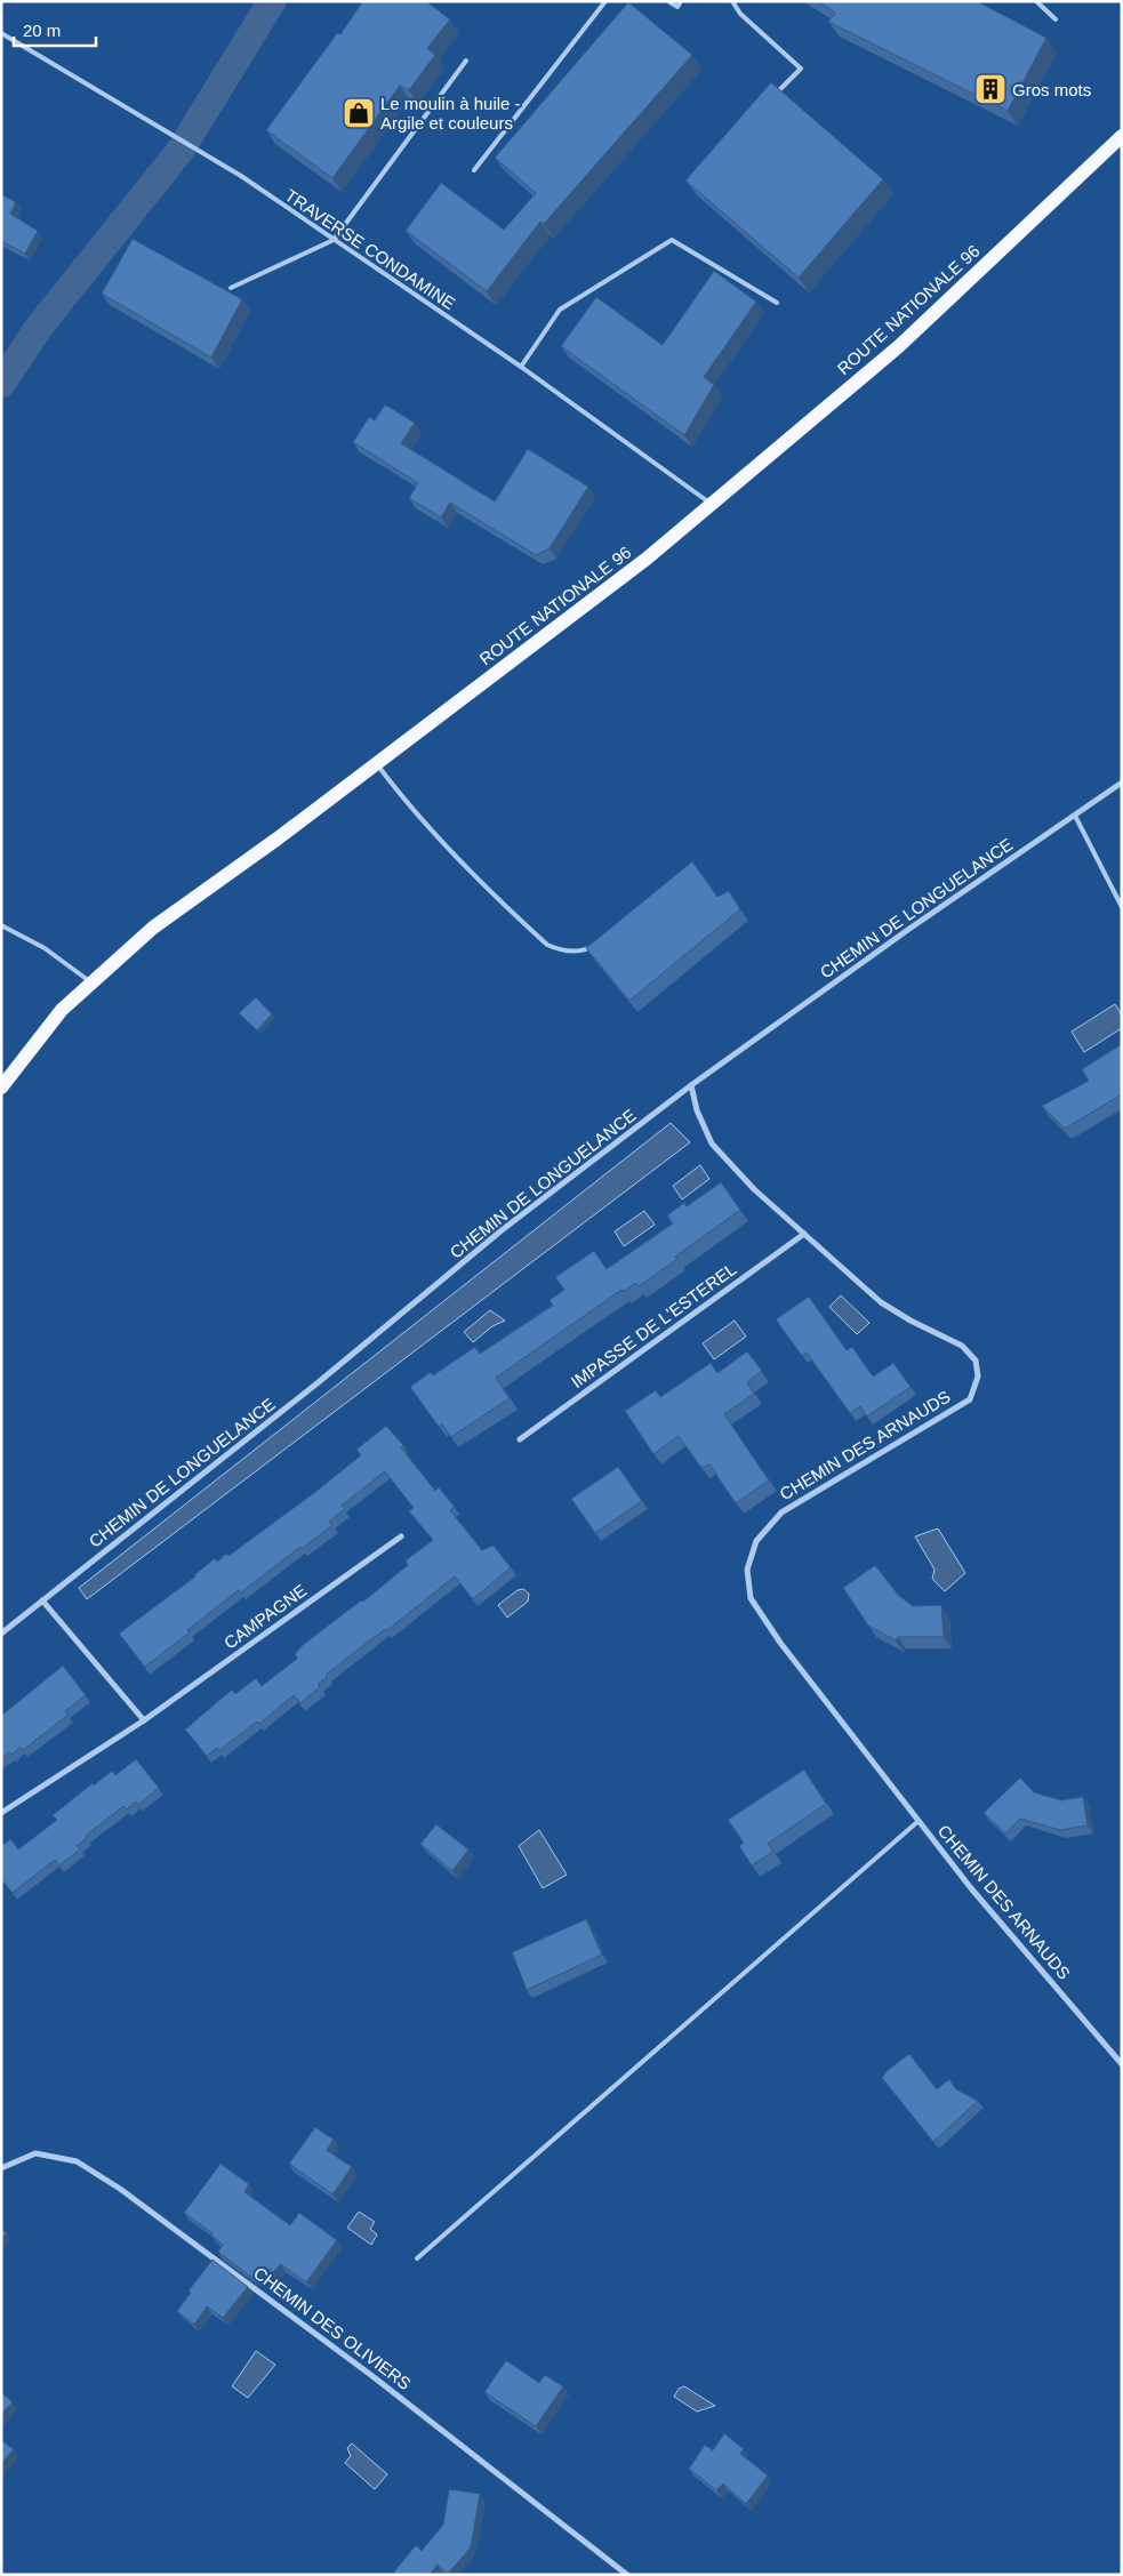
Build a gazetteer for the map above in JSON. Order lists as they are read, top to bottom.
{
  "streets": {
    "main road": ["ROUTE NATIONALE 96"],
    "street": [
      "CHEMIN DE LONGUELANCE",
      "IMPASSE DE L'ESTEREL",
      "CHEMIN DES ARNAUDS",
      "CAMPAGNE",
      "CHEMIN DES OLIVIERS"
    ],
    "lane": ["TRAVERSE CONDAMINE"]
  },
  "crossings": [
    ["TRAVERSE CONDAMINE", "ROUTE NATIONALE 96"],
    ["CHEMIN DE LONGUELANCE", "CHEMIN DES ARNAUDS"],
    ["IMPASSE DE L'ESTEREL", "CHEMIN DES ARNAUDS"]
  ],
  "places": {
    "building": ["Gros mots"],
    "shop": ["Le moulin à huile - Argile et couleurs"]
  },
  "scale_bar": "20 m"
}
